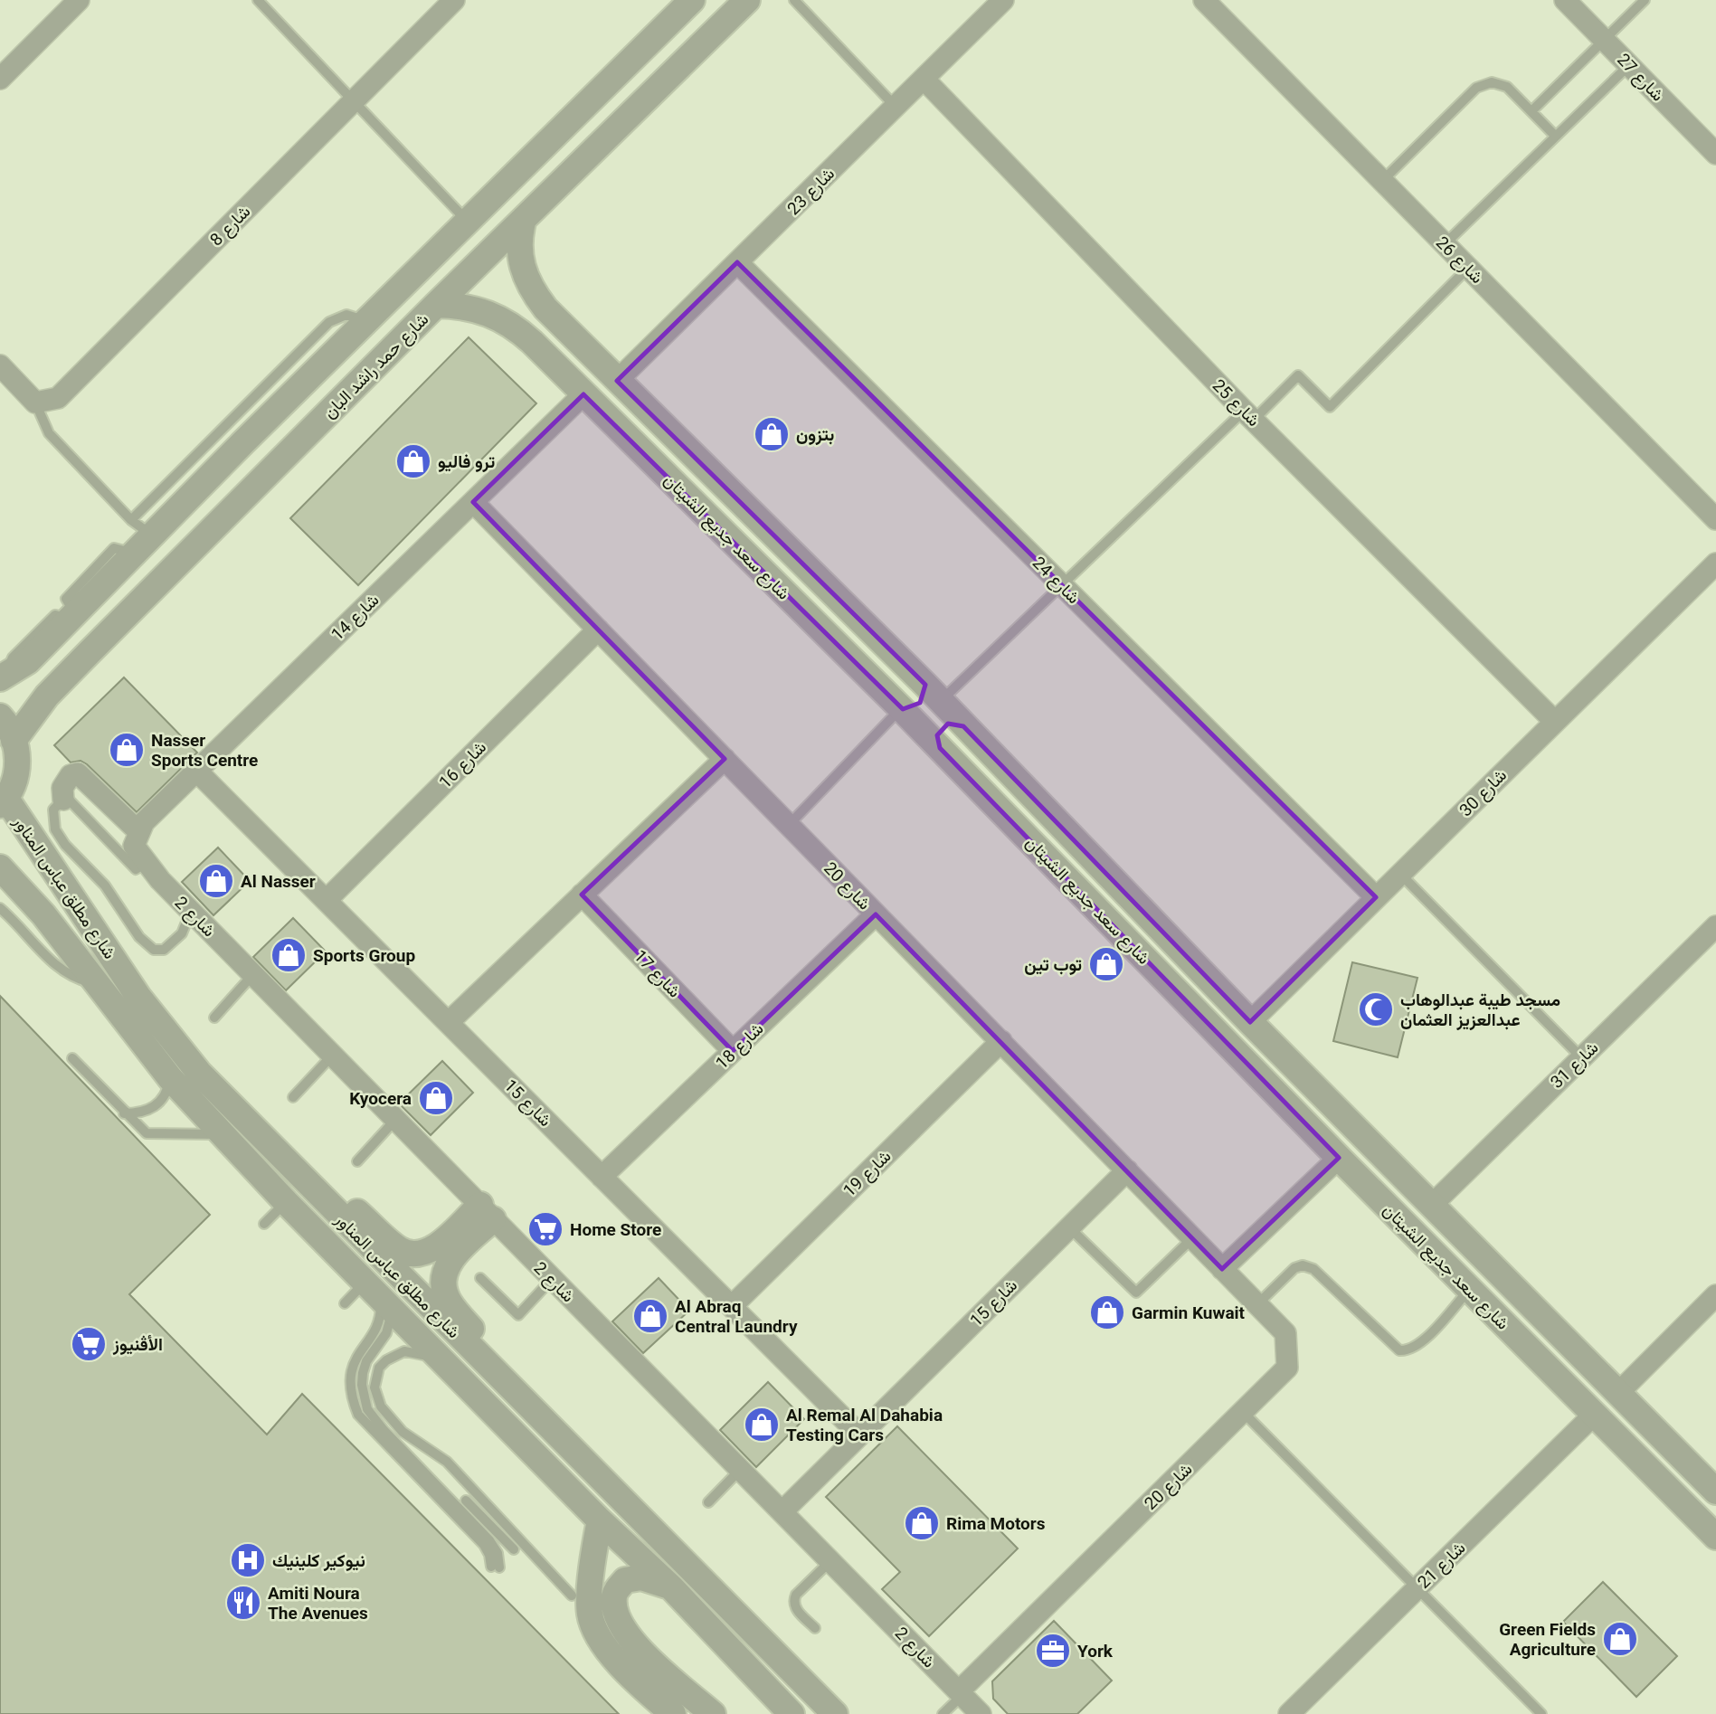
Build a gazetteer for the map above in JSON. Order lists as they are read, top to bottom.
{
  "streets": {
    "street": [
      "شارع 27",
      "شارع 23",
      "شارع 8",
      "شارع 26",
      "شارع حمد راشد البان",
      "شارع 25",
      "شارع سعد جديع الشيتان",
      "شارع 24",
      "شارع 14",
      "شارع 16",
      "شارع 30",
      "شارع 20",
      "شارع مطلق عباس المناور",
      "شارع 2",
      "شارع 17",
      "شارع 18",
      "شارع 31",
      "شارع 15",
      "شارع 19",
      "شارع 21"
    ]
  },
  "crossings": [
    ["شارع 23", "شارع 25"],
    ["شارع 23", "شارع سعد جديع الشيتان"],
    ["شارع 23", "شارع 24"],
    ["شارع حمد راشد البان", "شارع سعد جديع الشيتان"],
    ["شارع 25", "شارع 30"],
    ["شارع سعد جديع الشيتان", "شارع 14"],
    ["شارع سعد جديع الشيتان", "شارع 30"],
    ["شارع سعد جديع الشيتان", "شارع 31"],
    ["شارع سعد جديع الشيتان", "شارع 21"],
    ["شارع 24", "شارع 30"],
    ["شارع 14", "شارع 20"],
    ["شارع 14", "شارع 2"],
    ["شارع 14", "شارع 15"],
    ["شارع 16", "شارع 20"],
    ["شارع 16", "شارع 15"],
    ["شارع 20", "شارع 2"],
    ["شارع 20", "شارع 18"],
    ["شارع 20", "شارع 15"],
    ["شارع 20", "شارع 19"],
    ["شارع 2", "شارع 15"],
    ["شارع 17", "شارع 18"],
    ["شارع 18", "شارع 15"],
    ["شارع 15", "شارع 19"]
  ],
  "places": {
    "shop": [
      "بتزون",
      "ترو فاليو",
      "Nasser Sports Centre",
      "Al Nasser",
      "Sports Group",
      "توب تين",
      "Kyocera",
      "Garmin Kuwait",
      "Al Abraq Central Laundry",
      "Al Remal Al Dahabia Testing Cars",
      "Rima Motors",
      "Green Fields Agriculture"
    ],
    "mosque": ["مسجد طيبة عبدالوهاب عبدالعزيز العثمان"],
    "supermarket": ["Home Store", "الأڤنيوز"],
    "hospital": ["نيوكير كلينيك"],
    "restaurant": ["Amiti Noura The Avenues"],
    "office": ["York"]
  }
}
